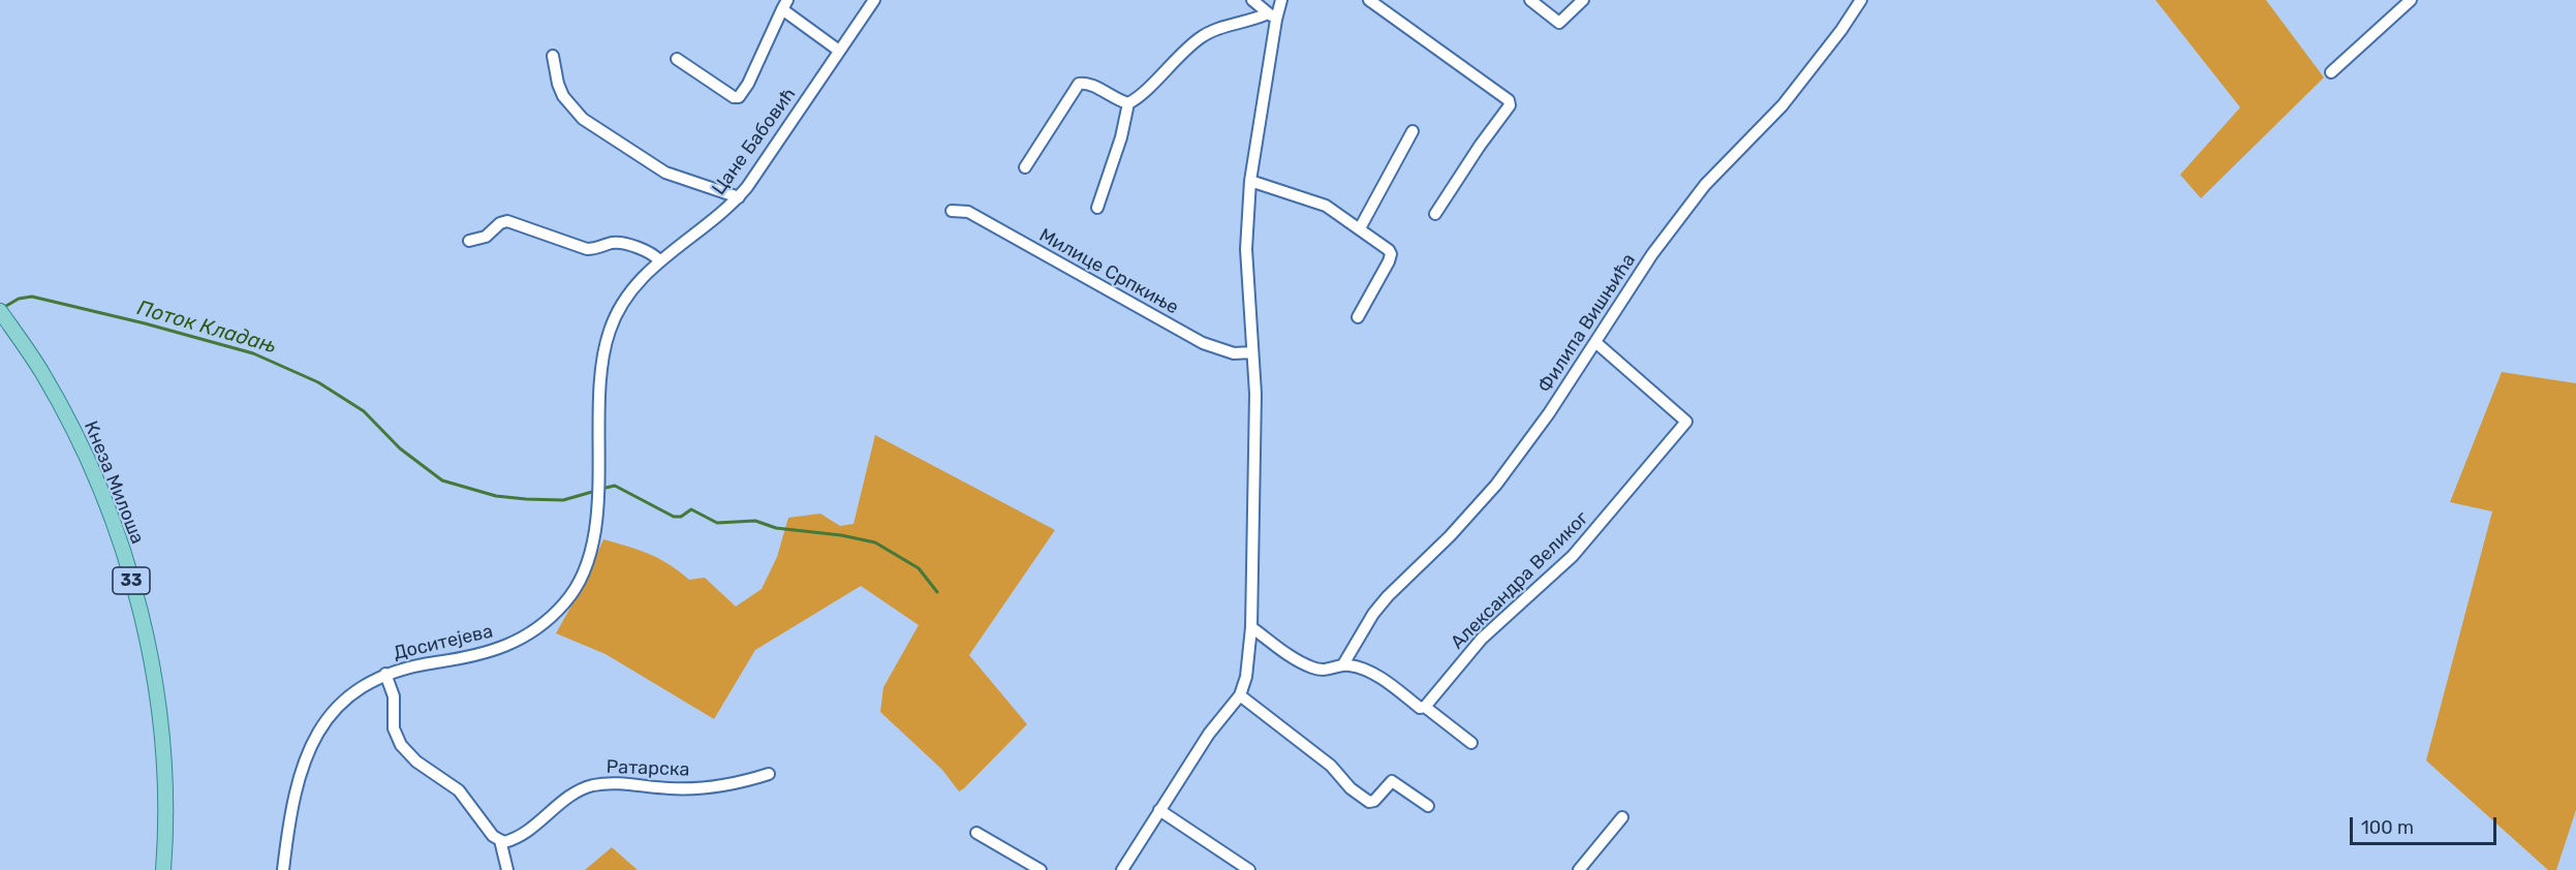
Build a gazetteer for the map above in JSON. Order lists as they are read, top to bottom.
{
  "streets": {
    "main road": ["Кнеза Милоша", "33"],
    "street": [
      "Цане Бабовић",
      "Милице Српкиње",
      "Филипа Вишњића",
      "Александра Великог",
      "Доситејева",
      "Ратарска"
    ]
  },
  "crossings": [
    ["Цане Бабовић", "Доситејева"],
    ["Филипа Вишњића", "Александра Великог"],
    ["Доситејева", "Ратарска"]
  ],
  "water": ["Поток Кладањ"],
  "scale_bar": "100 m"
}
